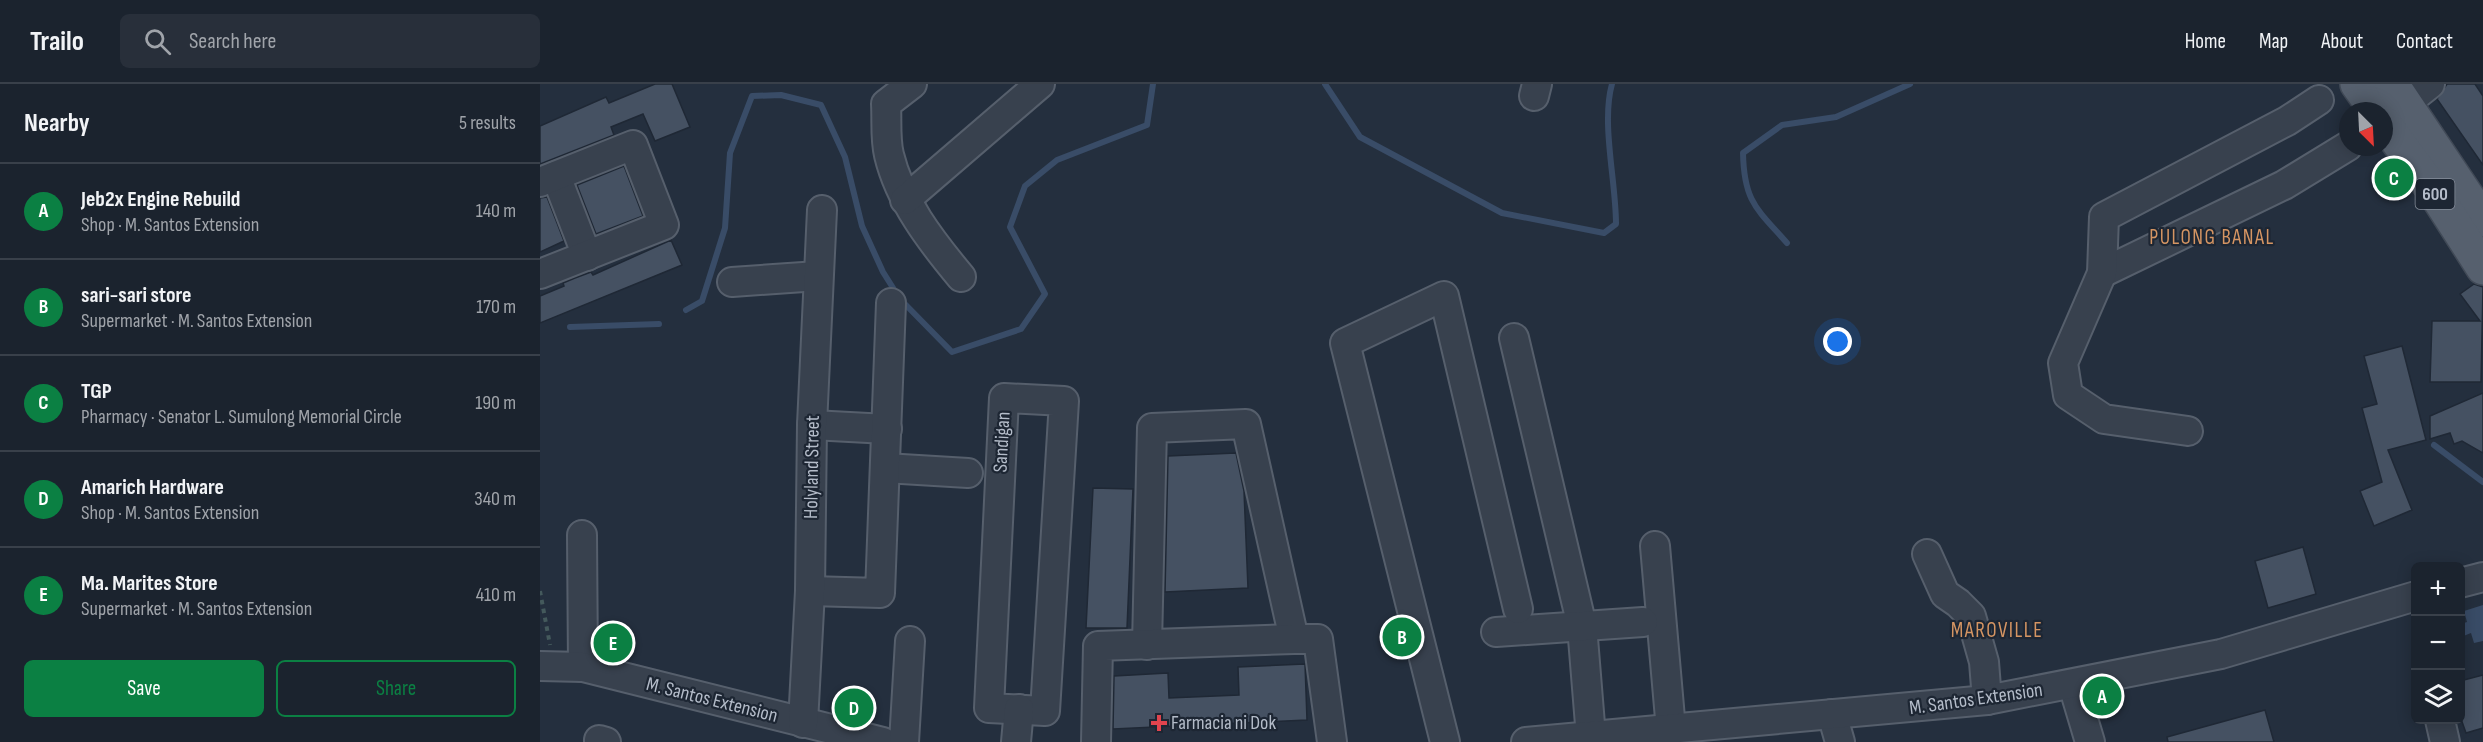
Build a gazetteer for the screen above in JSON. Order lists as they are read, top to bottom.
{
  "streets": {
    "main road": ["600"],
    "street": ["Sandigan", "Holyland Street", "M. Santos Extension"]
  },
  "crossings": [
    ["Holyland Street", "M. Santos Extension"]
  ],
  "districts": ["PULONG BANAL", "MAROVILLE"],
  "places": {
    "health": ["Farmacia ni Dok"]
  },
  "north": "bottom right",
  "page": {
    "header": "Trailo",
    "search": "Search here",
    "nav": [
      "Home",
      "Map",
      "About",
      "Contact"
    ],
    "heading": ["Nearby", "5 results"],
    "pins": [
      "C",
      "B",
      "E",
      "A",
      "D"
    ],
    "list": [
      {
        "mark": "A",
        "name": "Jeb2x Engine Rebuild",
        "note": "Shop · M. Santos Extension",
        "value": "140 m"
      },
      {
        "mark": "B",
        "name": "sari-sari store",
        "note": "Supermarket · M. Santos Extension",
        "value": "170 m"
      },
      {
        "mark": "C",
        "name": "TGP",
        "note": "Pharmacy · Senator L. Sumulong Memorial Circle",
        "value": "190 m"
      },
      {
        "mark": "D",
        "name": "Amarich Hardware",
        "note": "Shop · M. Santos Extension",
        "value": "340 m"
      },
      {
        "mark": "E",
        "name": "Ma. Marites Store",
        "note": "Supermarket · M. Santos Extension",
        "value": "410 m"
      }
    ],
    "map_buttons": ["+", "−"],
    "buttons": ["Save", "Share"]
  }
}
